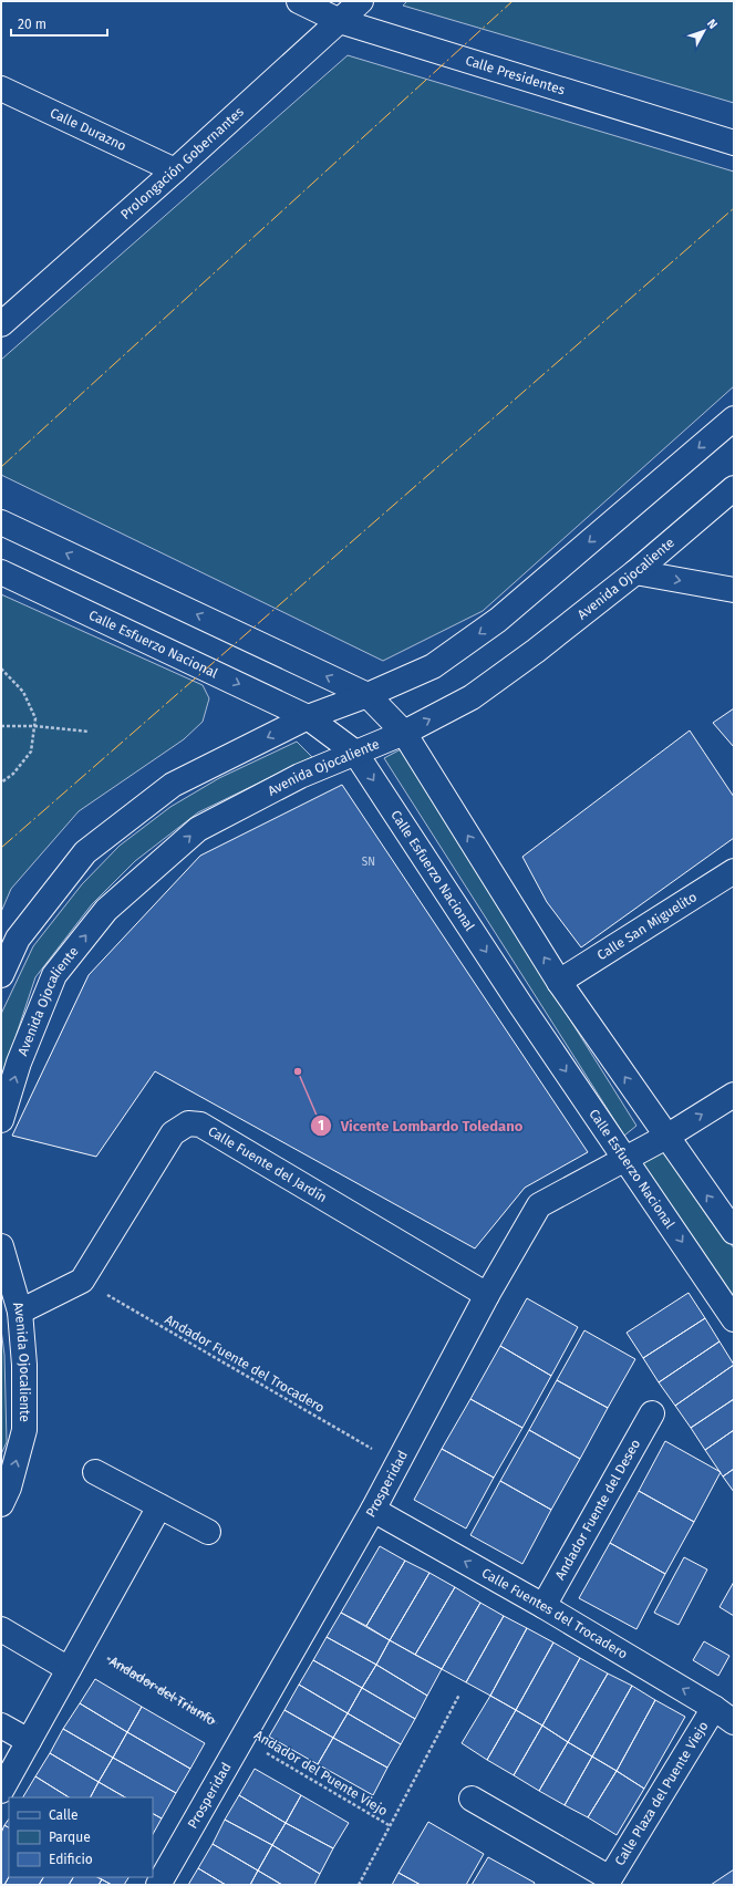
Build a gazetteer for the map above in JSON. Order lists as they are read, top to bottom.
{
  "streets": {
    "street": [
      "Calle Presidentes",
      "Calle Durazno",
      "Prolongación Gobernantes",
      "Avenida Ojocaliente",
      "Calle Esfuerzo Nacional",
      "Calle San Miguelito",
      "Calle Fuente del Jardín",
      "Prosperidad",
      "Andador Fuente del Deseo",
      "Calle Fuentes del Trocadero",
      "Calle Plaza del Puente Viejo"
    ],
    "path": ["Andador Fuente del Trocadero", "Andador del Triunfo", "Andador del Puente Viejo"]
  },
  "crossings": [
    ["Calle Presidentes", "Prolongación Gobernantes"],
    ["Calle Durazno", "Prolongación Gobernantes"],
    ["Avenida Ojocaliente", "Calle Esfuerzo Nacional"],
    ["Calle Esfuerzo Nacional", "Prosperidad"],
    ["Calle Fuente del Jardín", "Andador Fuente del Trocadero"],
    ["Calle Fuente del Jardín", "Prosperidad"],
    ["Andador Fuente del Trocadero", "Prosperidad"],
    ["Prosperidad", "Calle Fuentes del Trocadero"],
    ["Prosperidad", "Andador del Triunfo"],
    ["Prosperidad", "Andador del Puente Viejo"],
    ["Andador Fuente del Deseo", "Calle Fuentes del Trocadero"],
    ["Calle Fuentes del Trocadero", "Calle Plaza del Puente Viejo"],
    ["Andador del Triunfo", "Andador del Puente Viejo"]
  ],
  "one_way": ["Calle Fuentes del Trocadero"],
  "places": ["Vicente Lombardo Toledano"],
  "house_numbers": ["SN"],
  "legend": ["Calle", "Parque", "Edificio"],
  "scale_bar": "20 m",
  "north": "top right"
}
